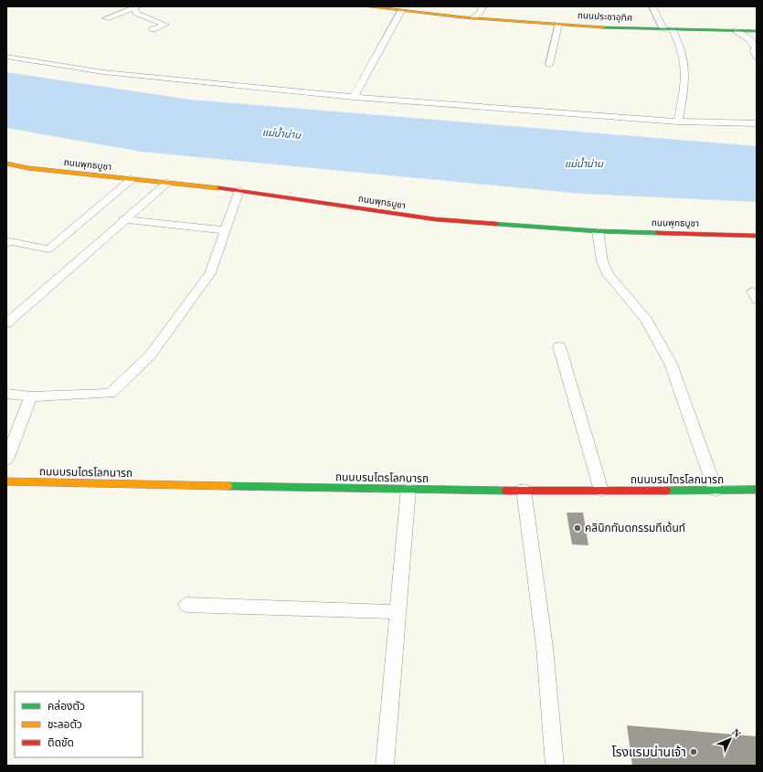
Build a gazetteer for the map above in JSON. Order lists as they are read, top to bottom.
{
  "streets": {
    "street": ["ถนนประชาอุทิศ", "ถนนพุทธบูชา", "ถนนบรมไตรโลกนารถ"]
  },
  "water": ["แม่น้ำน่าน"],
  "places": ["คลินิกทันตกรรมทีเด้นท์", "โรงแรมน่านเจ้า"],
  "legend": ["คล่องตัว", "ชะลอตัว", "ติดขัด"],
  "north": "top right"
}
